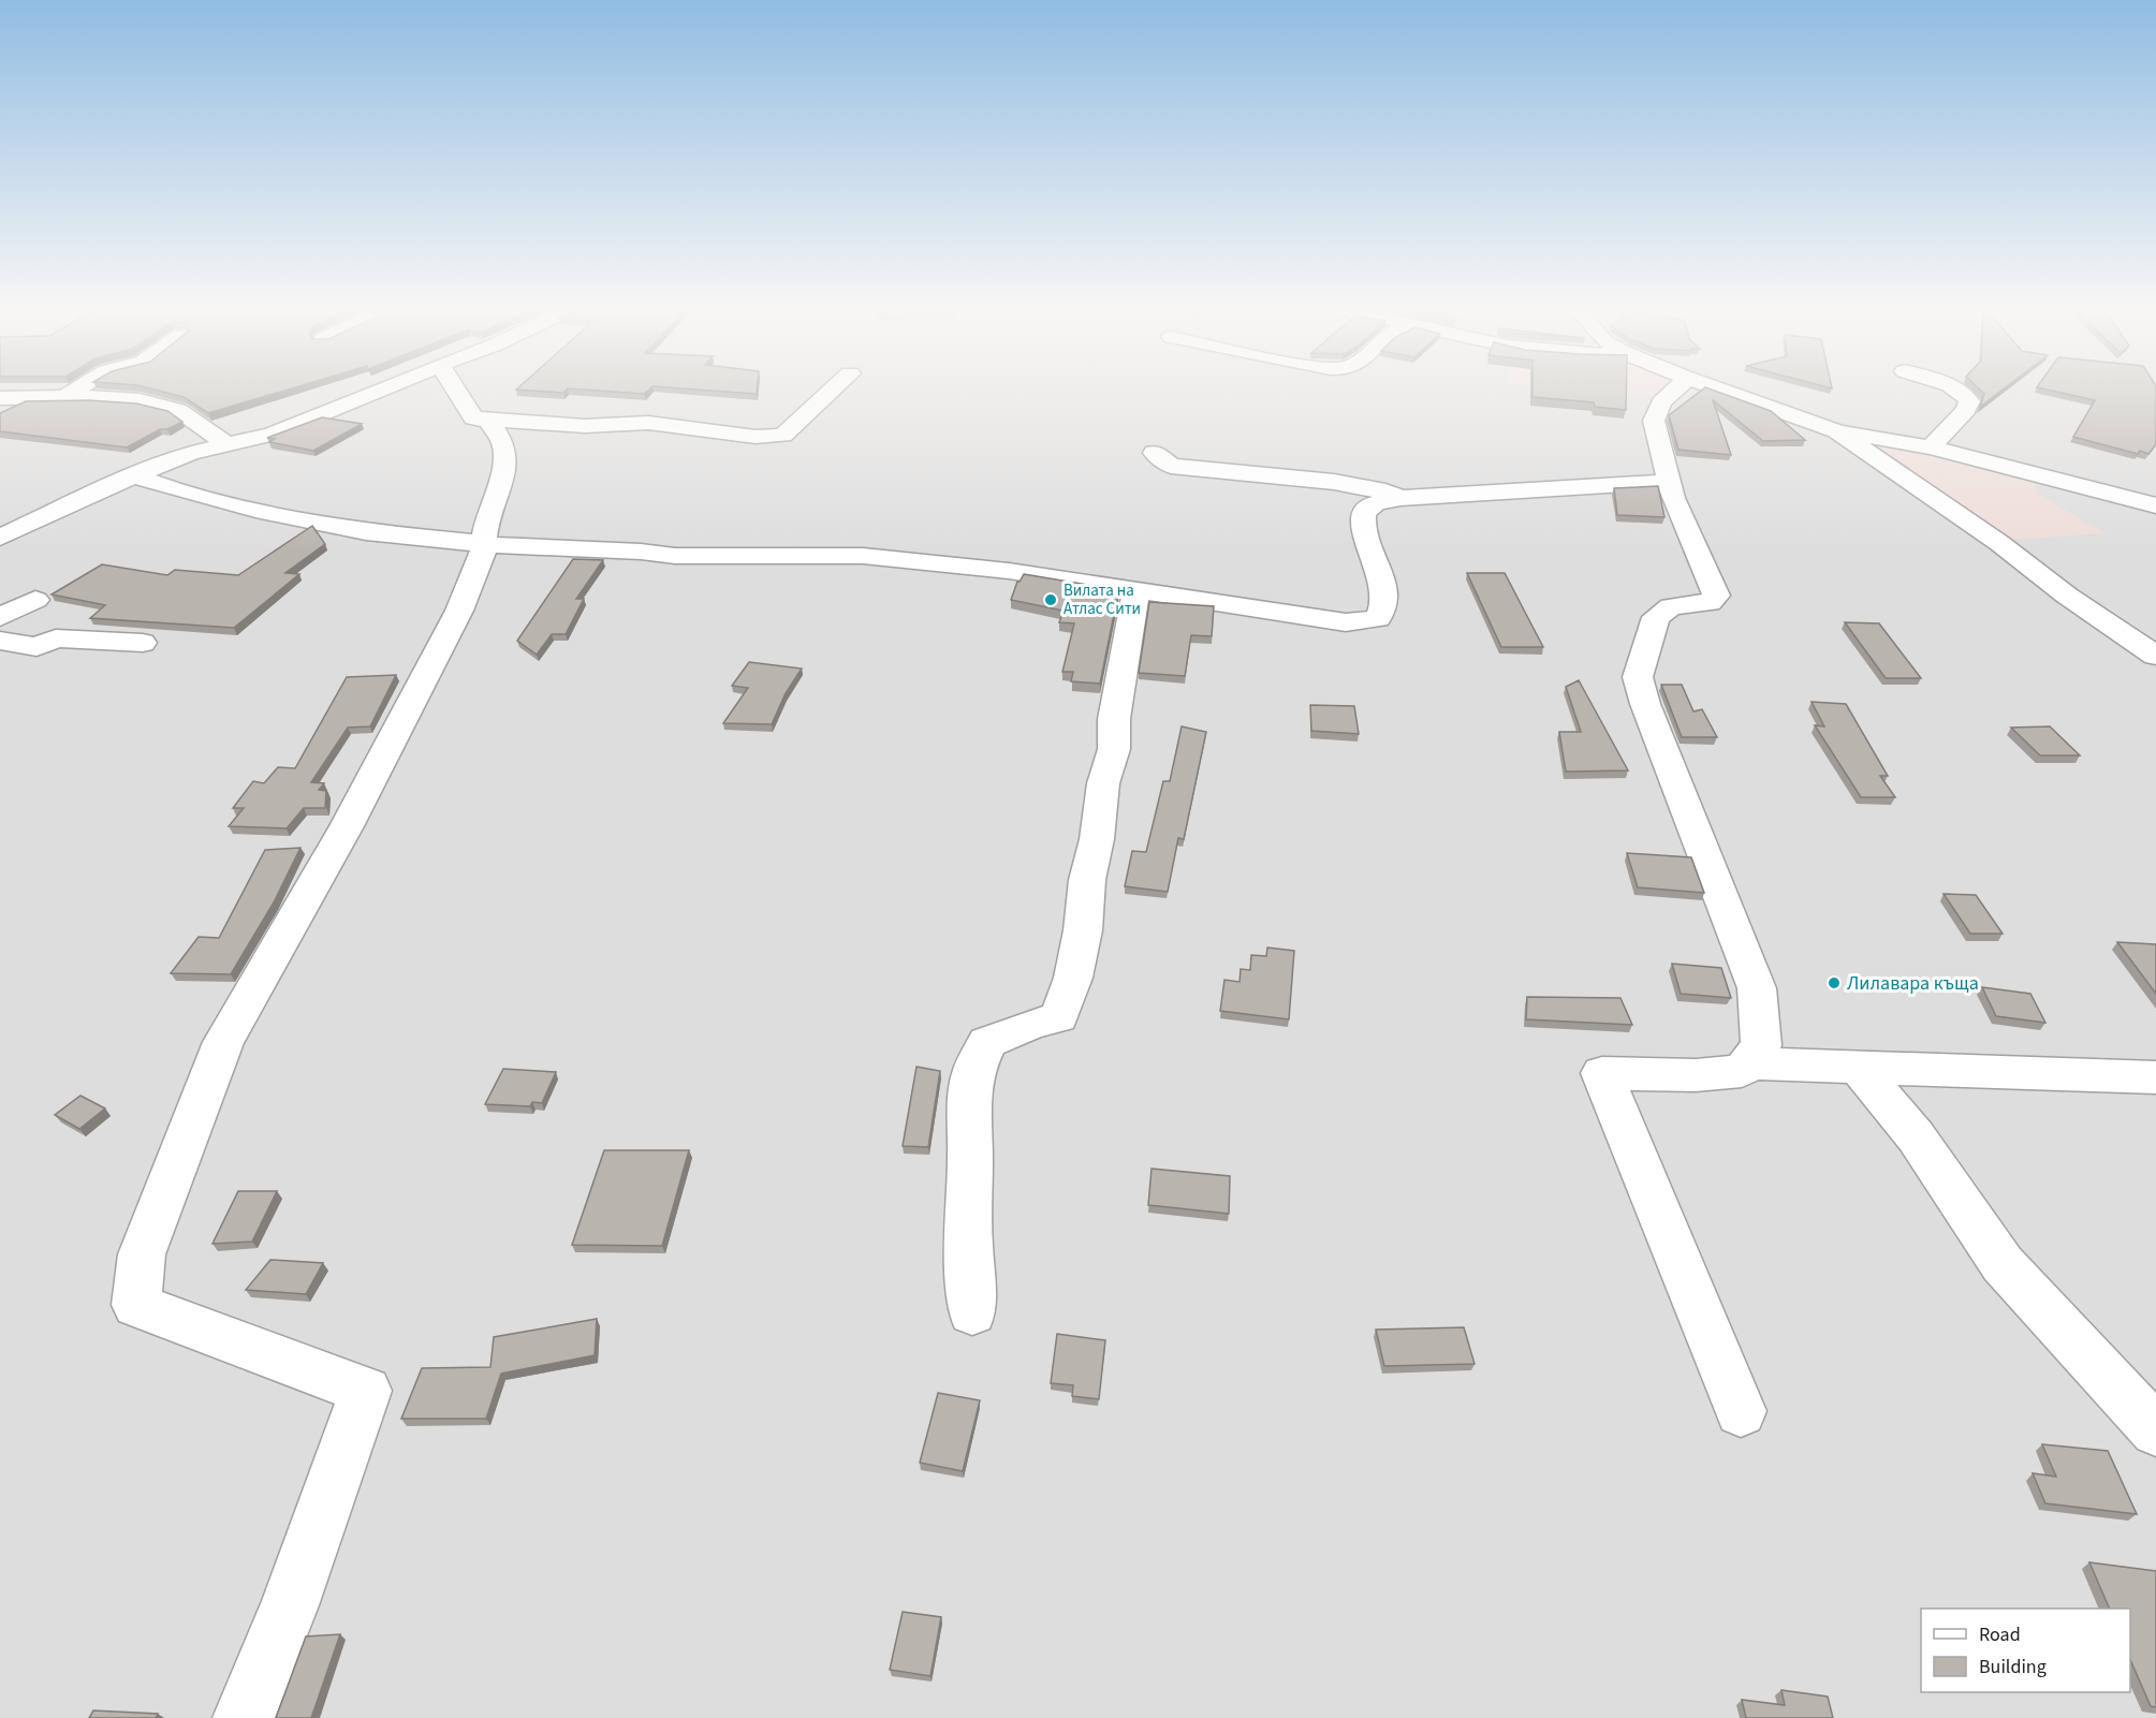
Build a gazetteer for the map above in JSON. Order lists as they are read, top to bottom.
{
  "places": ["Вилата на Атлас Сити", "Лилавара къща"],
  "legend": ["Road", "Building"]
}
